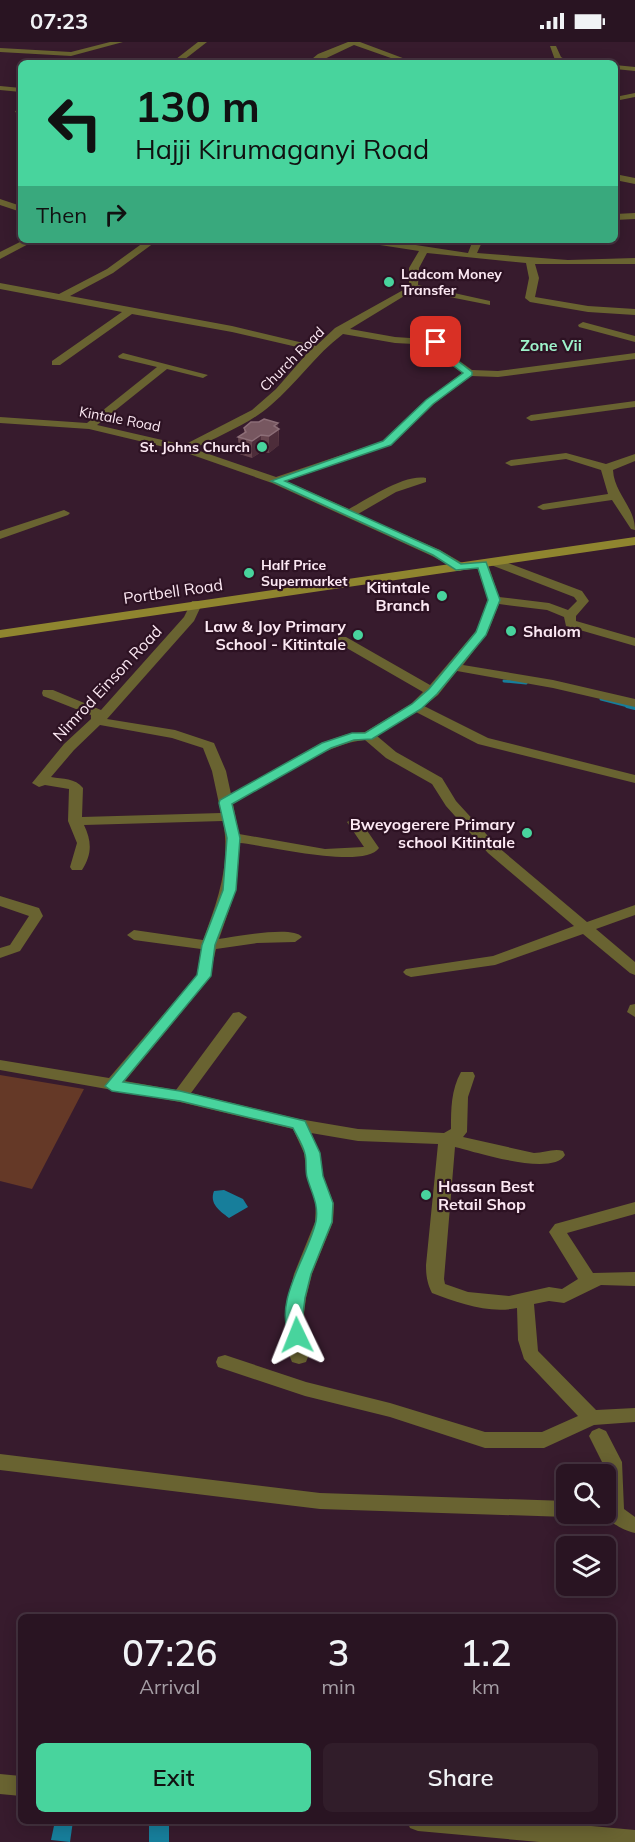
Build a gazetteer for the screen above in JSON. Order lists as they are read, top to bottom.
{
  "streets": {
    "main road": ["Portbell Road"],
    "street": ["Church Road", "Kintale Road", "Nimrod Einson Road"]
  },
  "crossings": [
    ["Church Road", "Kintale Road"],
    ["Kintale Road", "Portbell Road"],
    ["Portbell Road", "Nimrod Einson Road"]
  ],
  "districts": ["Zone Vii"],
  "places": [
    "Ladcom Money Transfer",
    "St. Johns Church",
    "Half Price Supermarket",
    "Kitintale Branch",
    "Shalom",
    "Law & Joy Primary School - Kitintale",
    "Bweyogerere Primary school Kitintale",
    "Hassan Best Retail Shop"
  ],
  "page": {
    "status": "07:23",
    "turn": ["130 m", "Hajji Kirumaganyi Road"],
    "then": "Then",
    "eta": [
      "07:26",
      "Arrival",
      "3",
      "min",
      "1.2",
      "km"
    ],
    "buttons": ["Exit", "Share"]
  }
}
